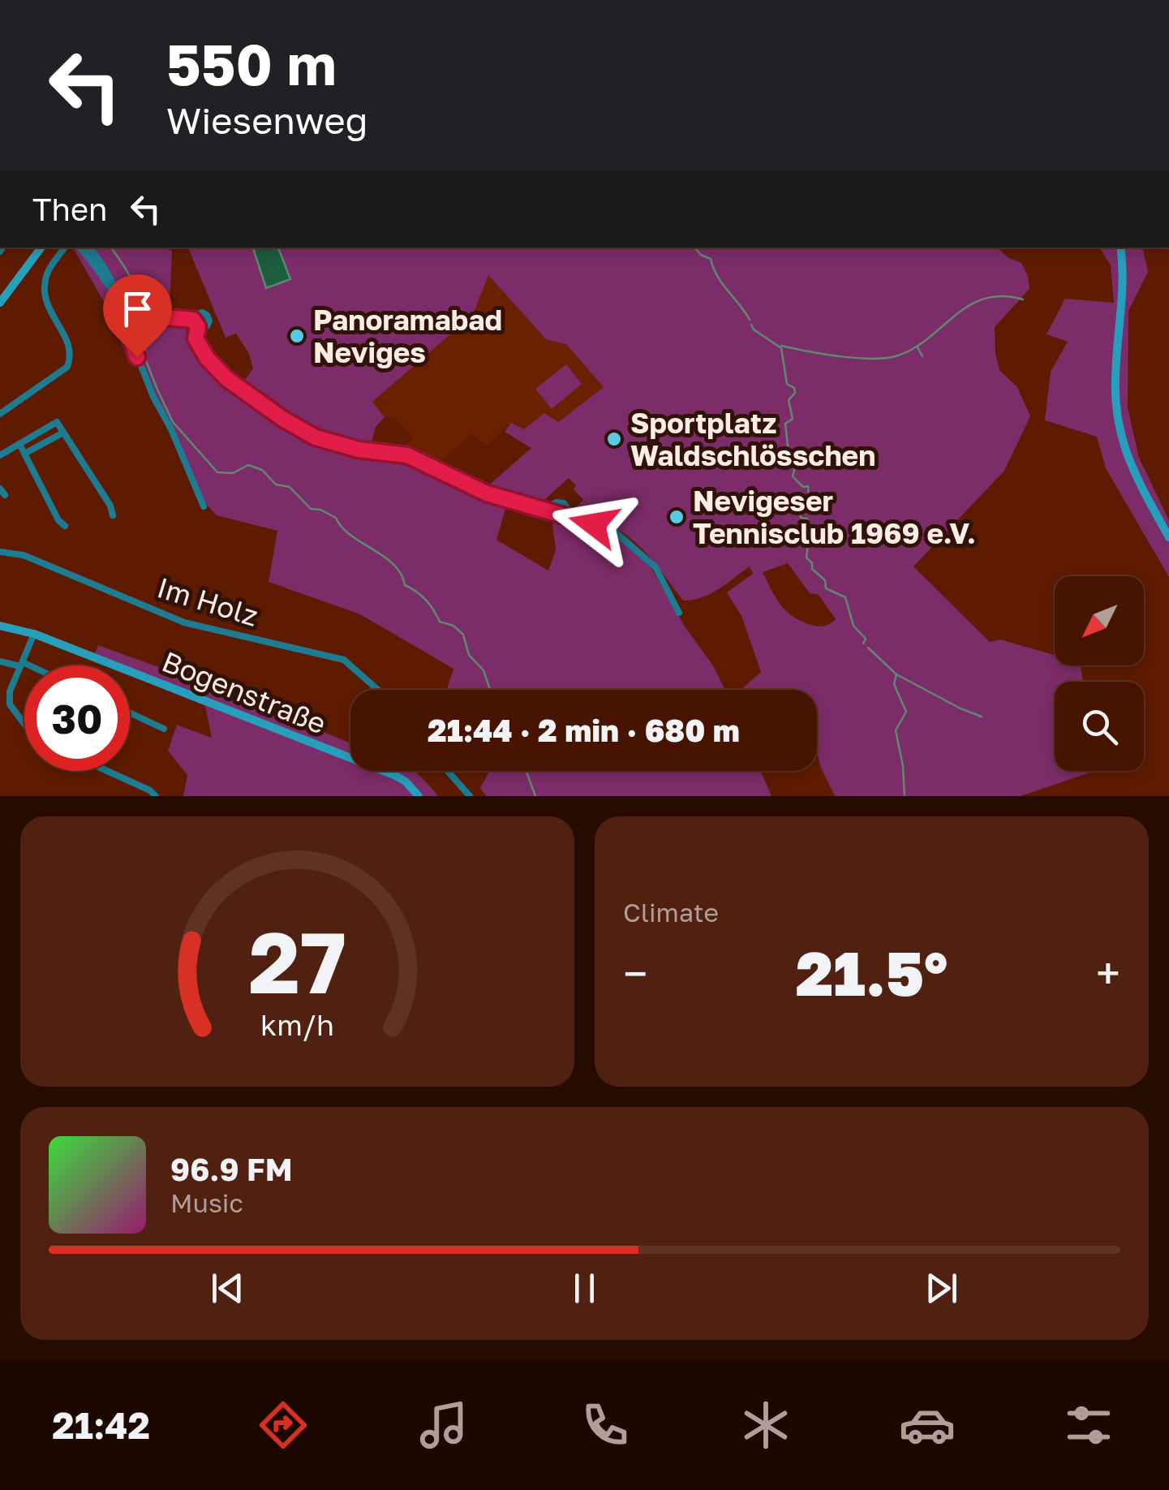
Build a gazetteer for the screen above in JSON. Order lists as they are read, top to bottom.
{
  "streets": {
    "main road": ["Bogenstraße"],
    "street": ["Im Holz"]
  },
  "places": ["Panoramabad Neviges", "Sportplatz Waldschlösschen", "Nevigeser Tennisclub 1969 e.V."],
  "north": "bottom left",
  "page": {
    "turn": ["550 m", "Wiesenweg"],
    "then": "Then",
    "limit": "30",
    "trip": "21:44 · 2 min · 680 m",
    "tile": "Climate",
    "heat": ["−", "21.5°", "+"],
    "song": ["96.9 FM", "Music"],
    "tabs": "21:42",
    "gauge": ["27", "km/h"]
  }
}
